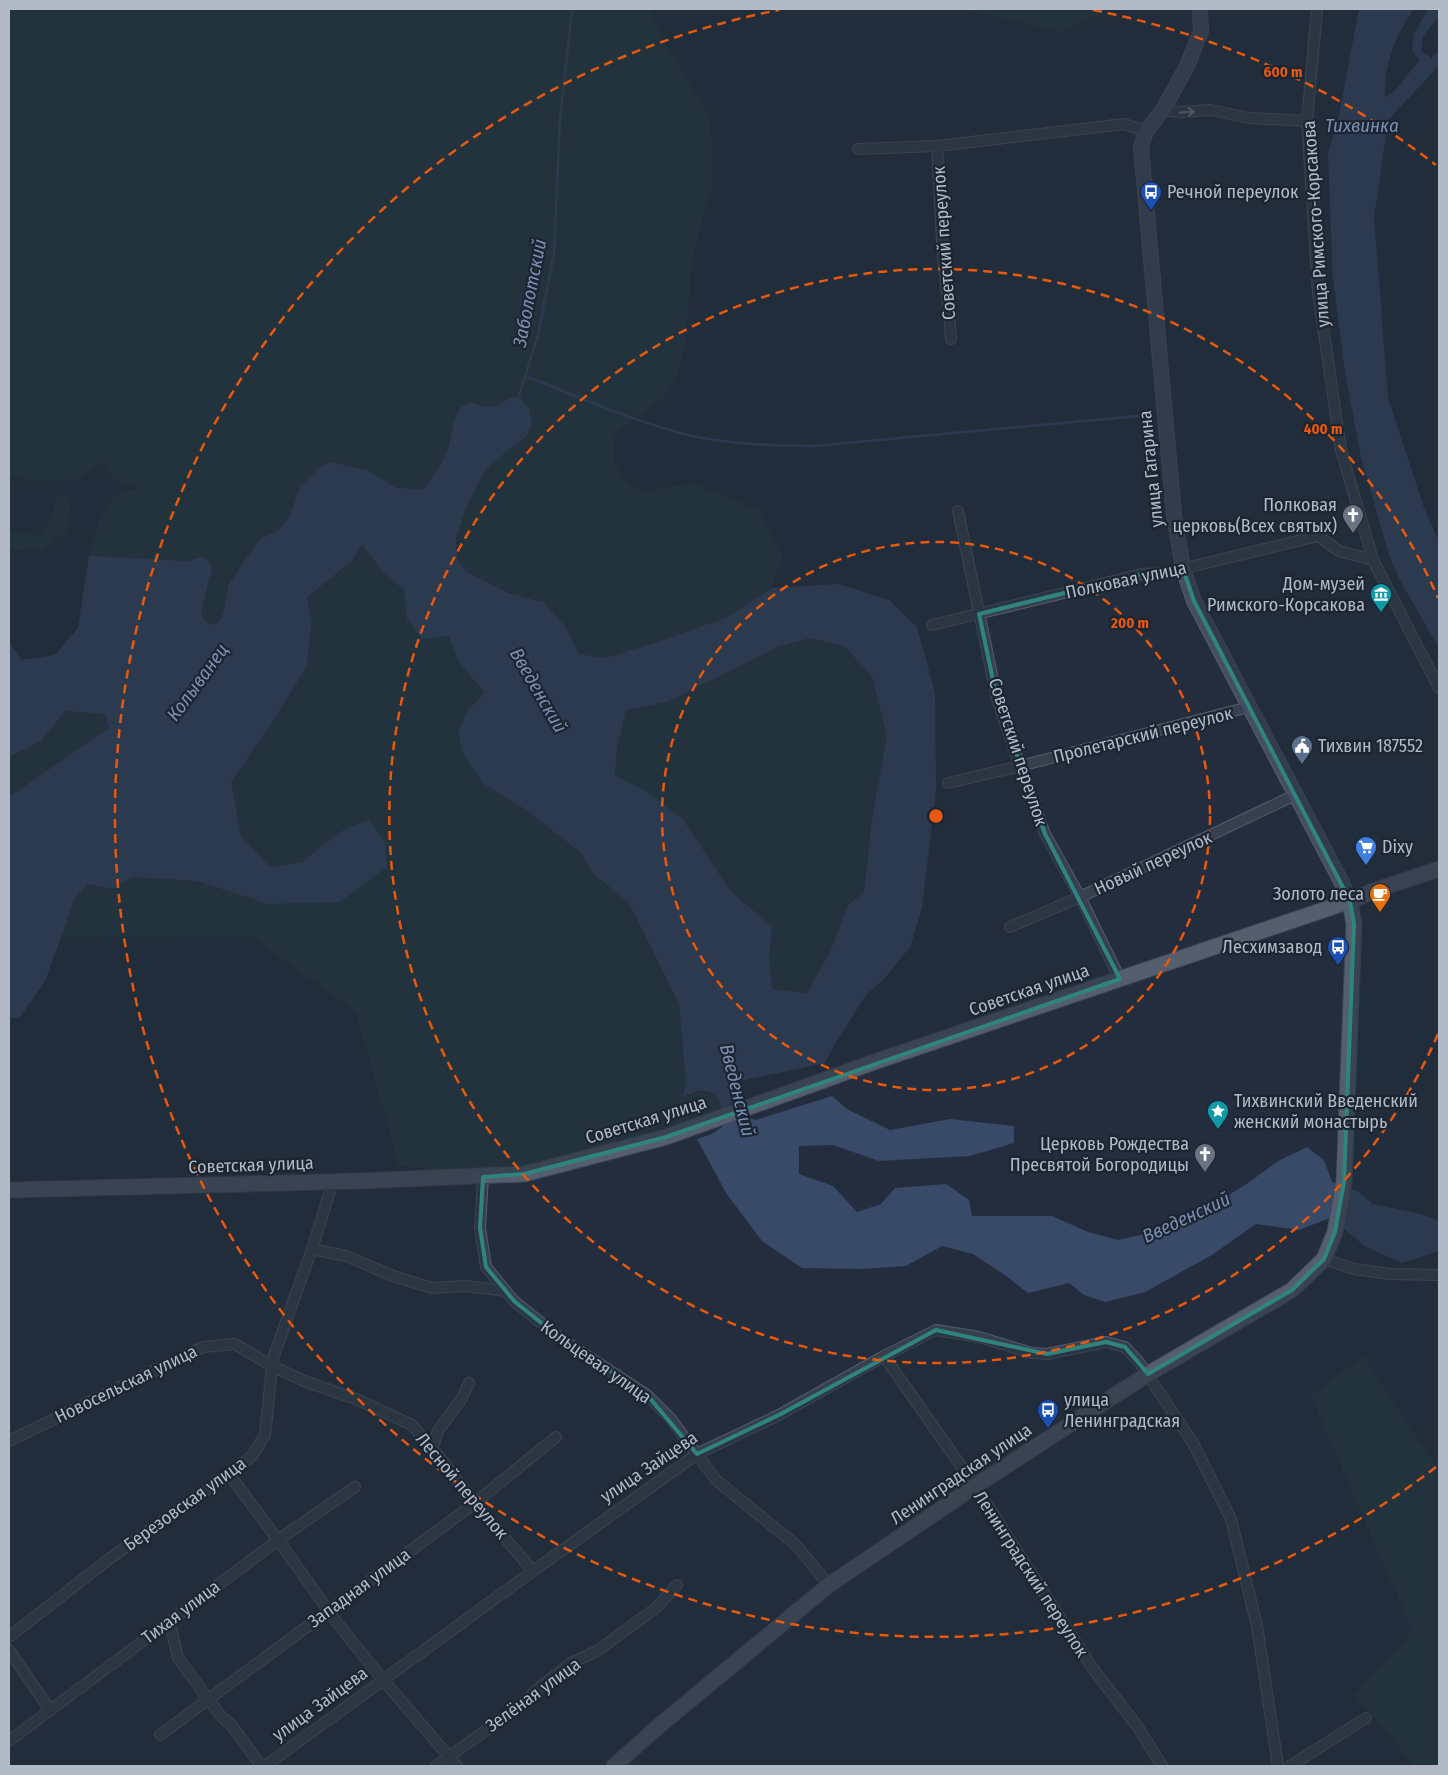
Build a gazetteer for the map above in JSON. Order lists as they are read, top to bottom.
{
  "streets": {
    "main road": ["Советская улица", "Ленинградская улица"],
    "street": [
      "улица Римского-Корсакова",
      "Советский переулок",
      "улица Гагарина",
      "Полковая улица",
      "Пролетарский переулок",
      "Новый переулок",
      "Кольцевая улица",
      "Новосельская улица",
      "улица Зайцева",
      "Лесной переулок",
      "Березовская улица",
      "Ленинградский переулок",
      "Западная улица",
      "Тихая улица",
      "Зелёная улица"
    ]
  },
  "crossings": [
    ["улица Римского-Корсакова", "Полковая улица"],
    ["Советский переулок", "Полковая улица"],
    ["Советский переулок", "Пролетарский переулок"],
    ["Советский переулок", "Новый переулок"],
    ["Советский переулок", "Советская улица"],
    ["улица Гагарина", "Полковая улица"],
    ["улица Гагарина", "Пролетарский переулок"],
    ["улица Гагарина", "Новый переулок"],
    ["улица Гагарина", "Советская улица"],
    ["улица Гагарина", "Ленинградская улица"],
    ["Советская улица", "Кольцевая улица"],
    ["Советская улица", "Ленинградская улица"],
    ["Советская улица", "Березовская улица"],
    ["Кольцевая улица", "улица Зайцева"],
    ["Кольцевая улица", "Ленинградская улица"],
    ["Новосельская улица", "Лесной переулок"],
    ["Новосельская улица", "Березовская улица"],
    ["улица Зайцева", "Ленинградская улица"],
    ["улица Зайцева", "Лесной переулок"],
    ["улица Зайцева", "Ленинградский переулок"],
    ["Ленинградская улица", "Ленинградский переулок"],
    ["Лесной переулок", "Березовская улица"],
    ["Лесной переулок", "Западная улица"]
  ],
  "water": [
    "Тихвинка",
    "Заболотский",
    "Колыванец",
    "Введенский"
  ],
  "places": {
    "bus stop": ["Речной переулок", "Лесхимзавод", "улица Ленинградская"],
    "church": ["Полковая церковь(Всех святых)", "Церковь Рождества Пресвятой Богородицы"],
    "museum": ["Дом-музей Римского-Корсакова"],
    "public building": ["Тихвин 187552"],
    "supermarket": ["Dixy"],
    "cafe": ["Золото леса"],
    "place": ["Тихвинский Введенский женский монастырь"]
  },
  "rings": ["600 m", "400 m", "200 m"]
}
